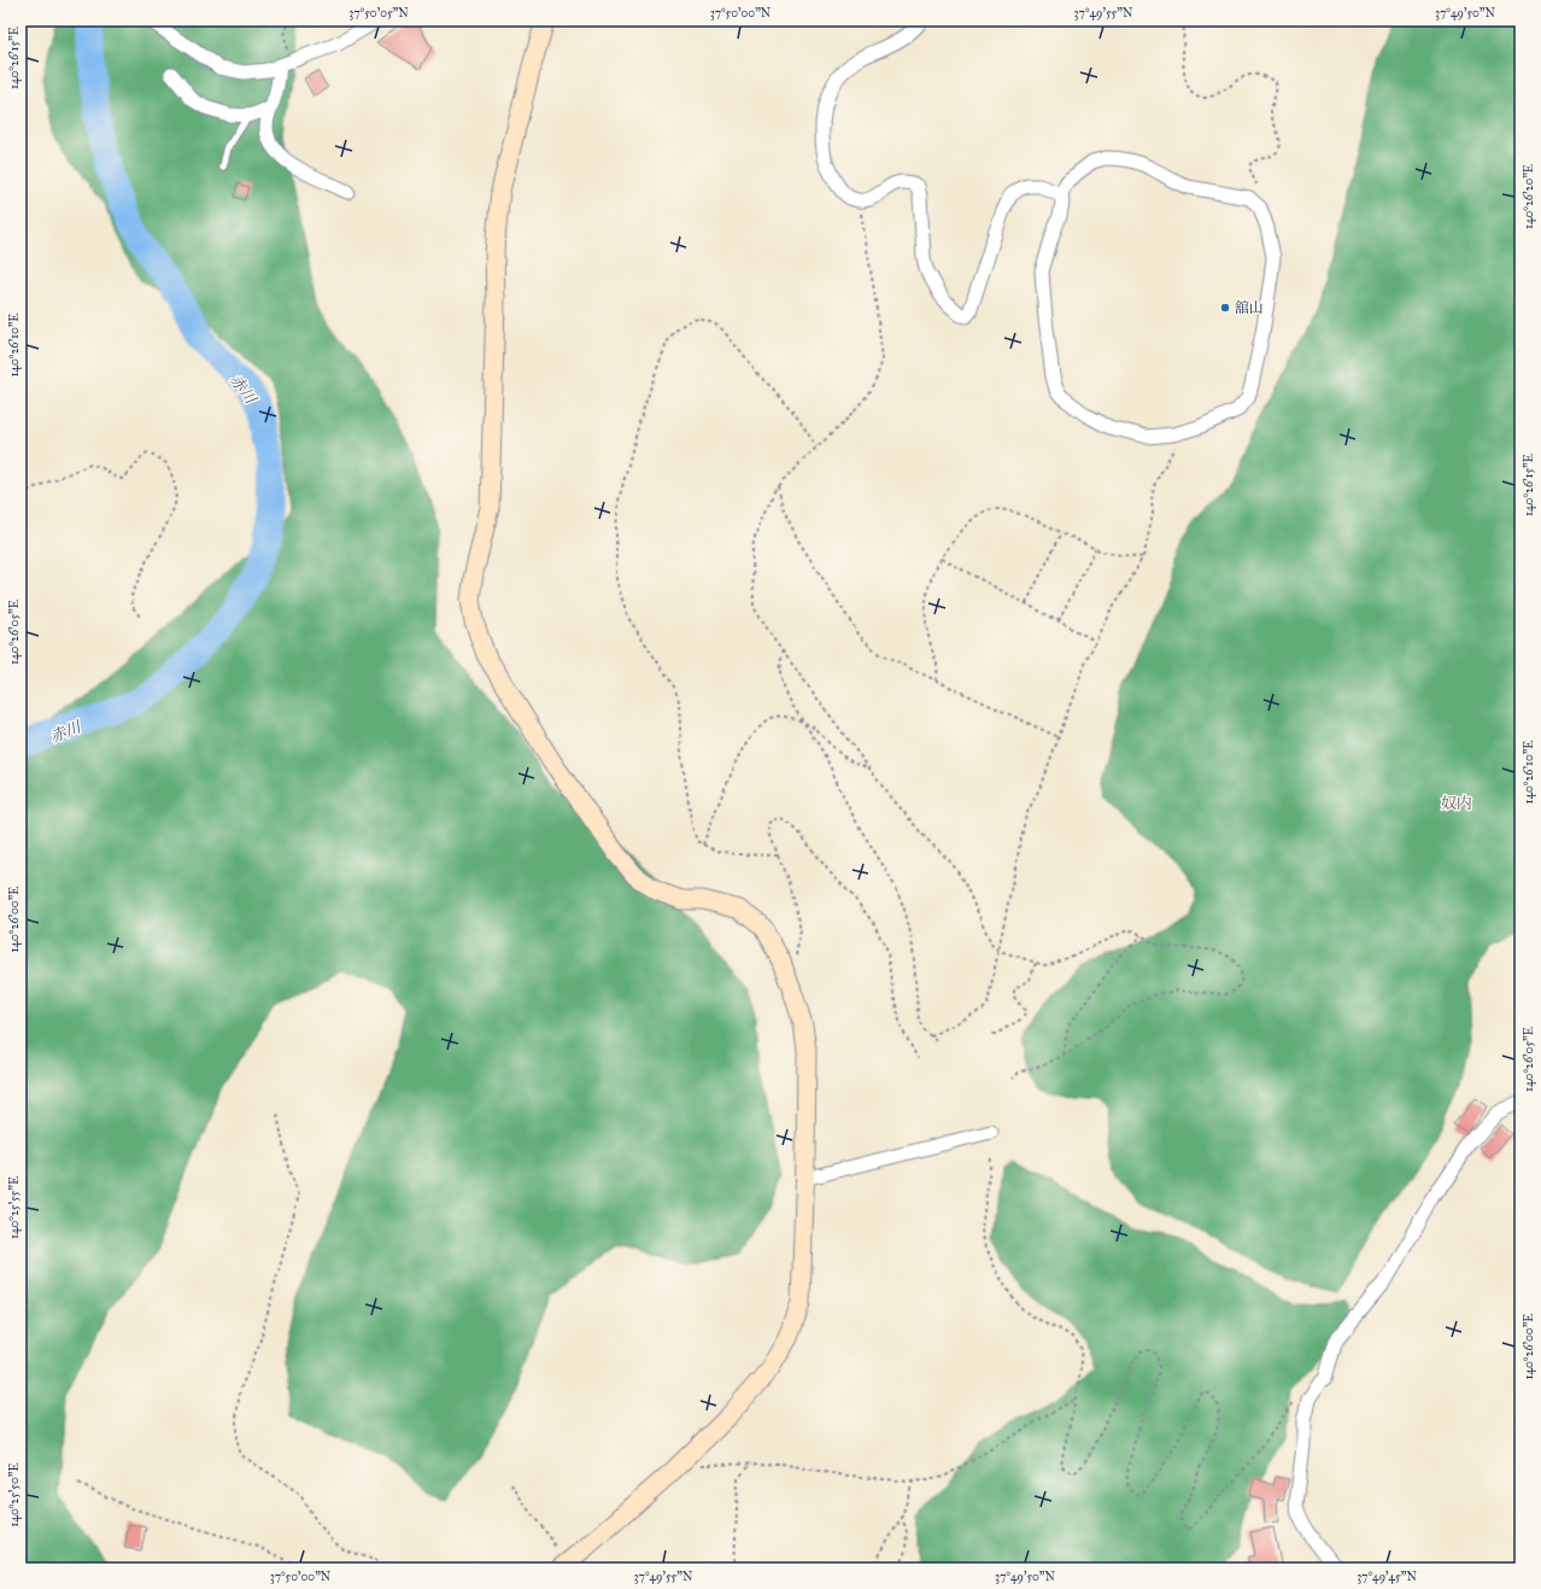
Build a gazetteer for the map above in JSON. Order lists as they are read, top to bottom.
{
  "districts": ["奴内"],
  "water": ["赤川"],
  "places": ["舘山"],
  "coordinates": [
    "37°50'05\"N",
    "37°50'00\"N",
    "37°49'55\"N",
    "37°49'50\"N",
    "140°26'15\"E",
    "140°26'20\"E",
    "140°26'10\"E",
    "140°26'05\"E",
    "140°26'00\"E",
    "140°25'55\"E",
    "140°25'50\"E",
    "37°49'45\"N"
  ]
}
